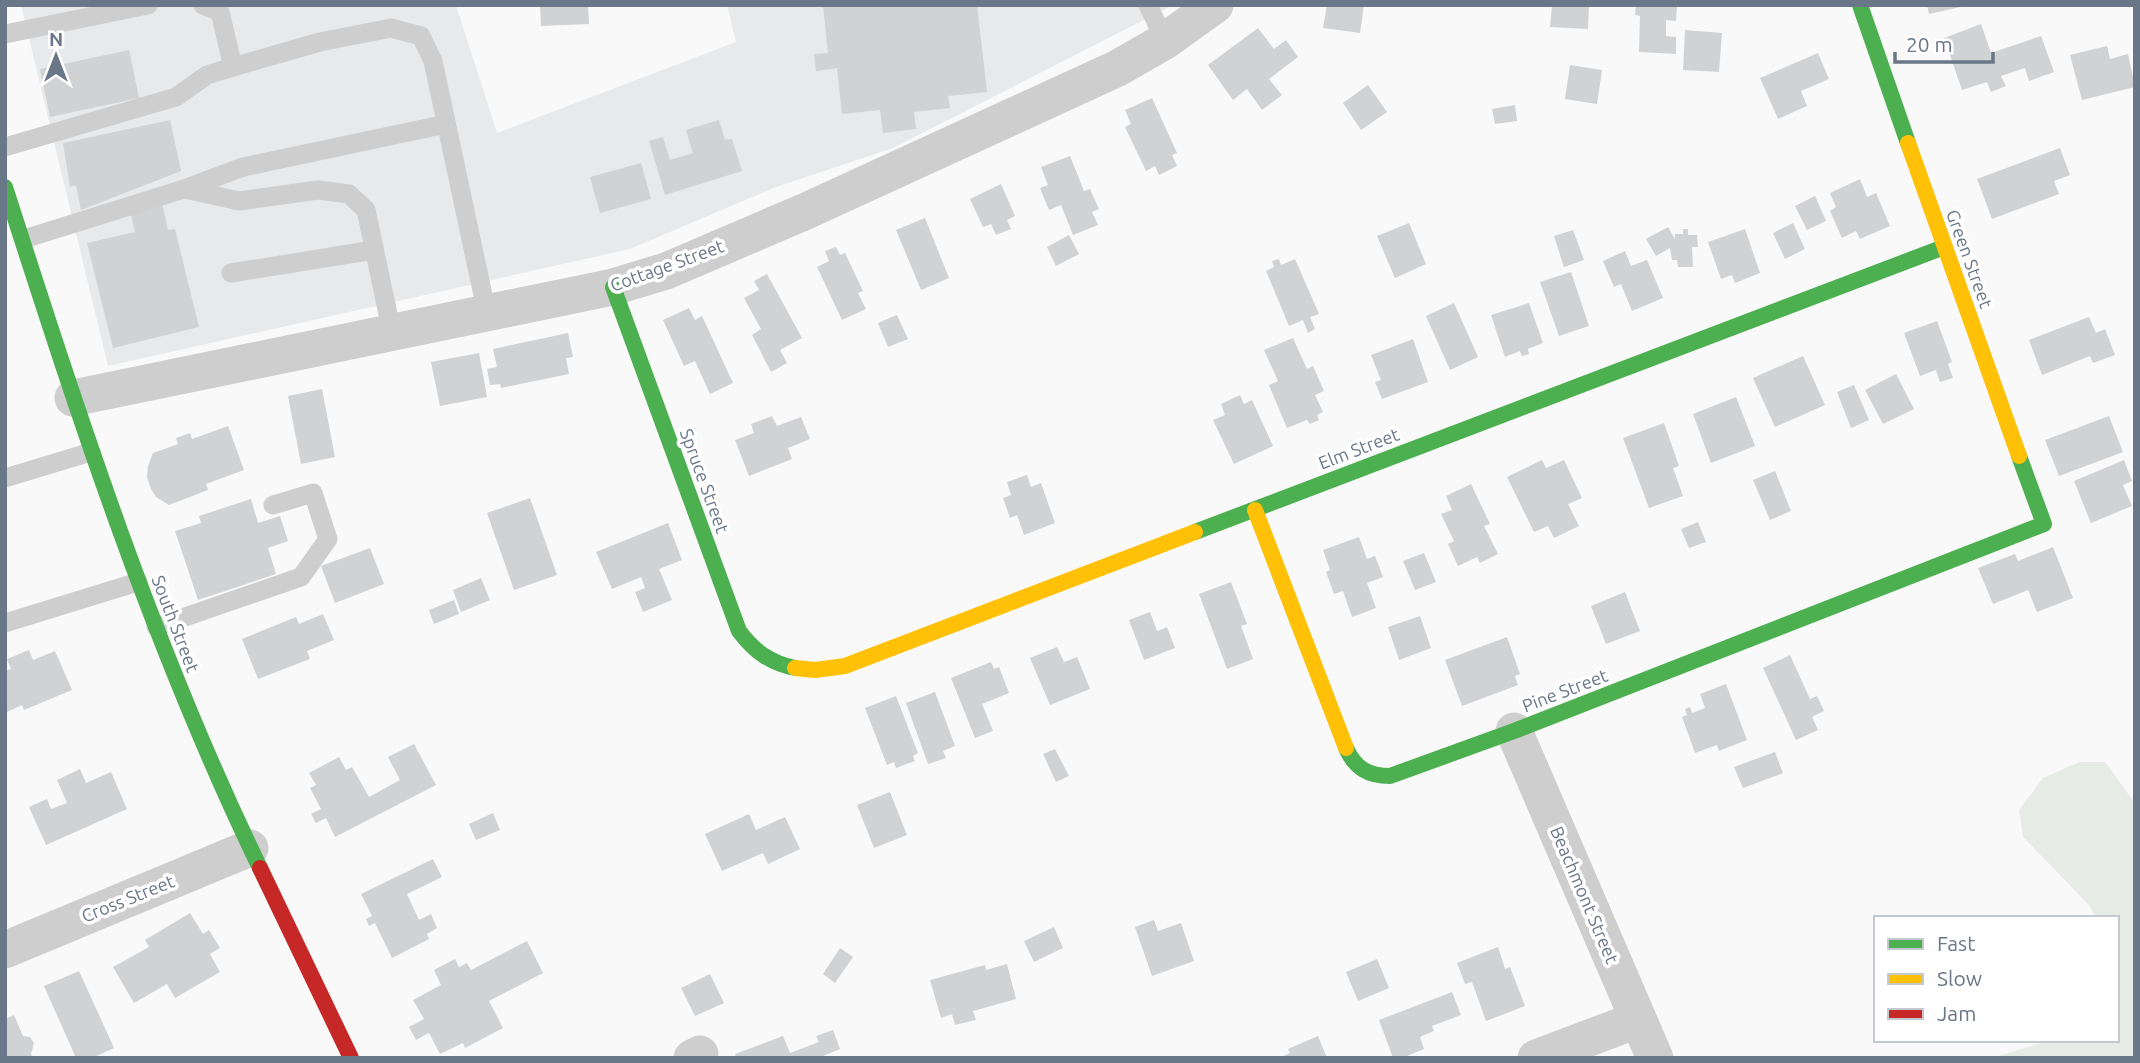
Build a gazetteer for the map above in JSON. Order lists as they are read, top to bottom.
{
  "streets": {
    "street": [
      "Green Street",
      "Cottage Street",
      "Elm Street",
      "Spruce Street",
      "South Street",
      "Pine Street",
      "Beachmont Street",
      "Cross Street"
    ]
  },
  "crossings": [
    ["Green Street", "Elm Street"],
    ["Green Street", "Pine Street"],
    ["Cottage Street", "Spruce Street"],
    ["Cottage Street", "South Street"],
    ["Elm Street", "Spruce Street"],
    ["Elm Street", "Pine Street"],
    ["South Street", "Cross Street"],
    ["Pine Street", "Beachmont Street"]
  ],
  "legend": ["Fast", "Slow", "Jam"],
  "scale_bar": "20 m",
  "north": "top"
}
